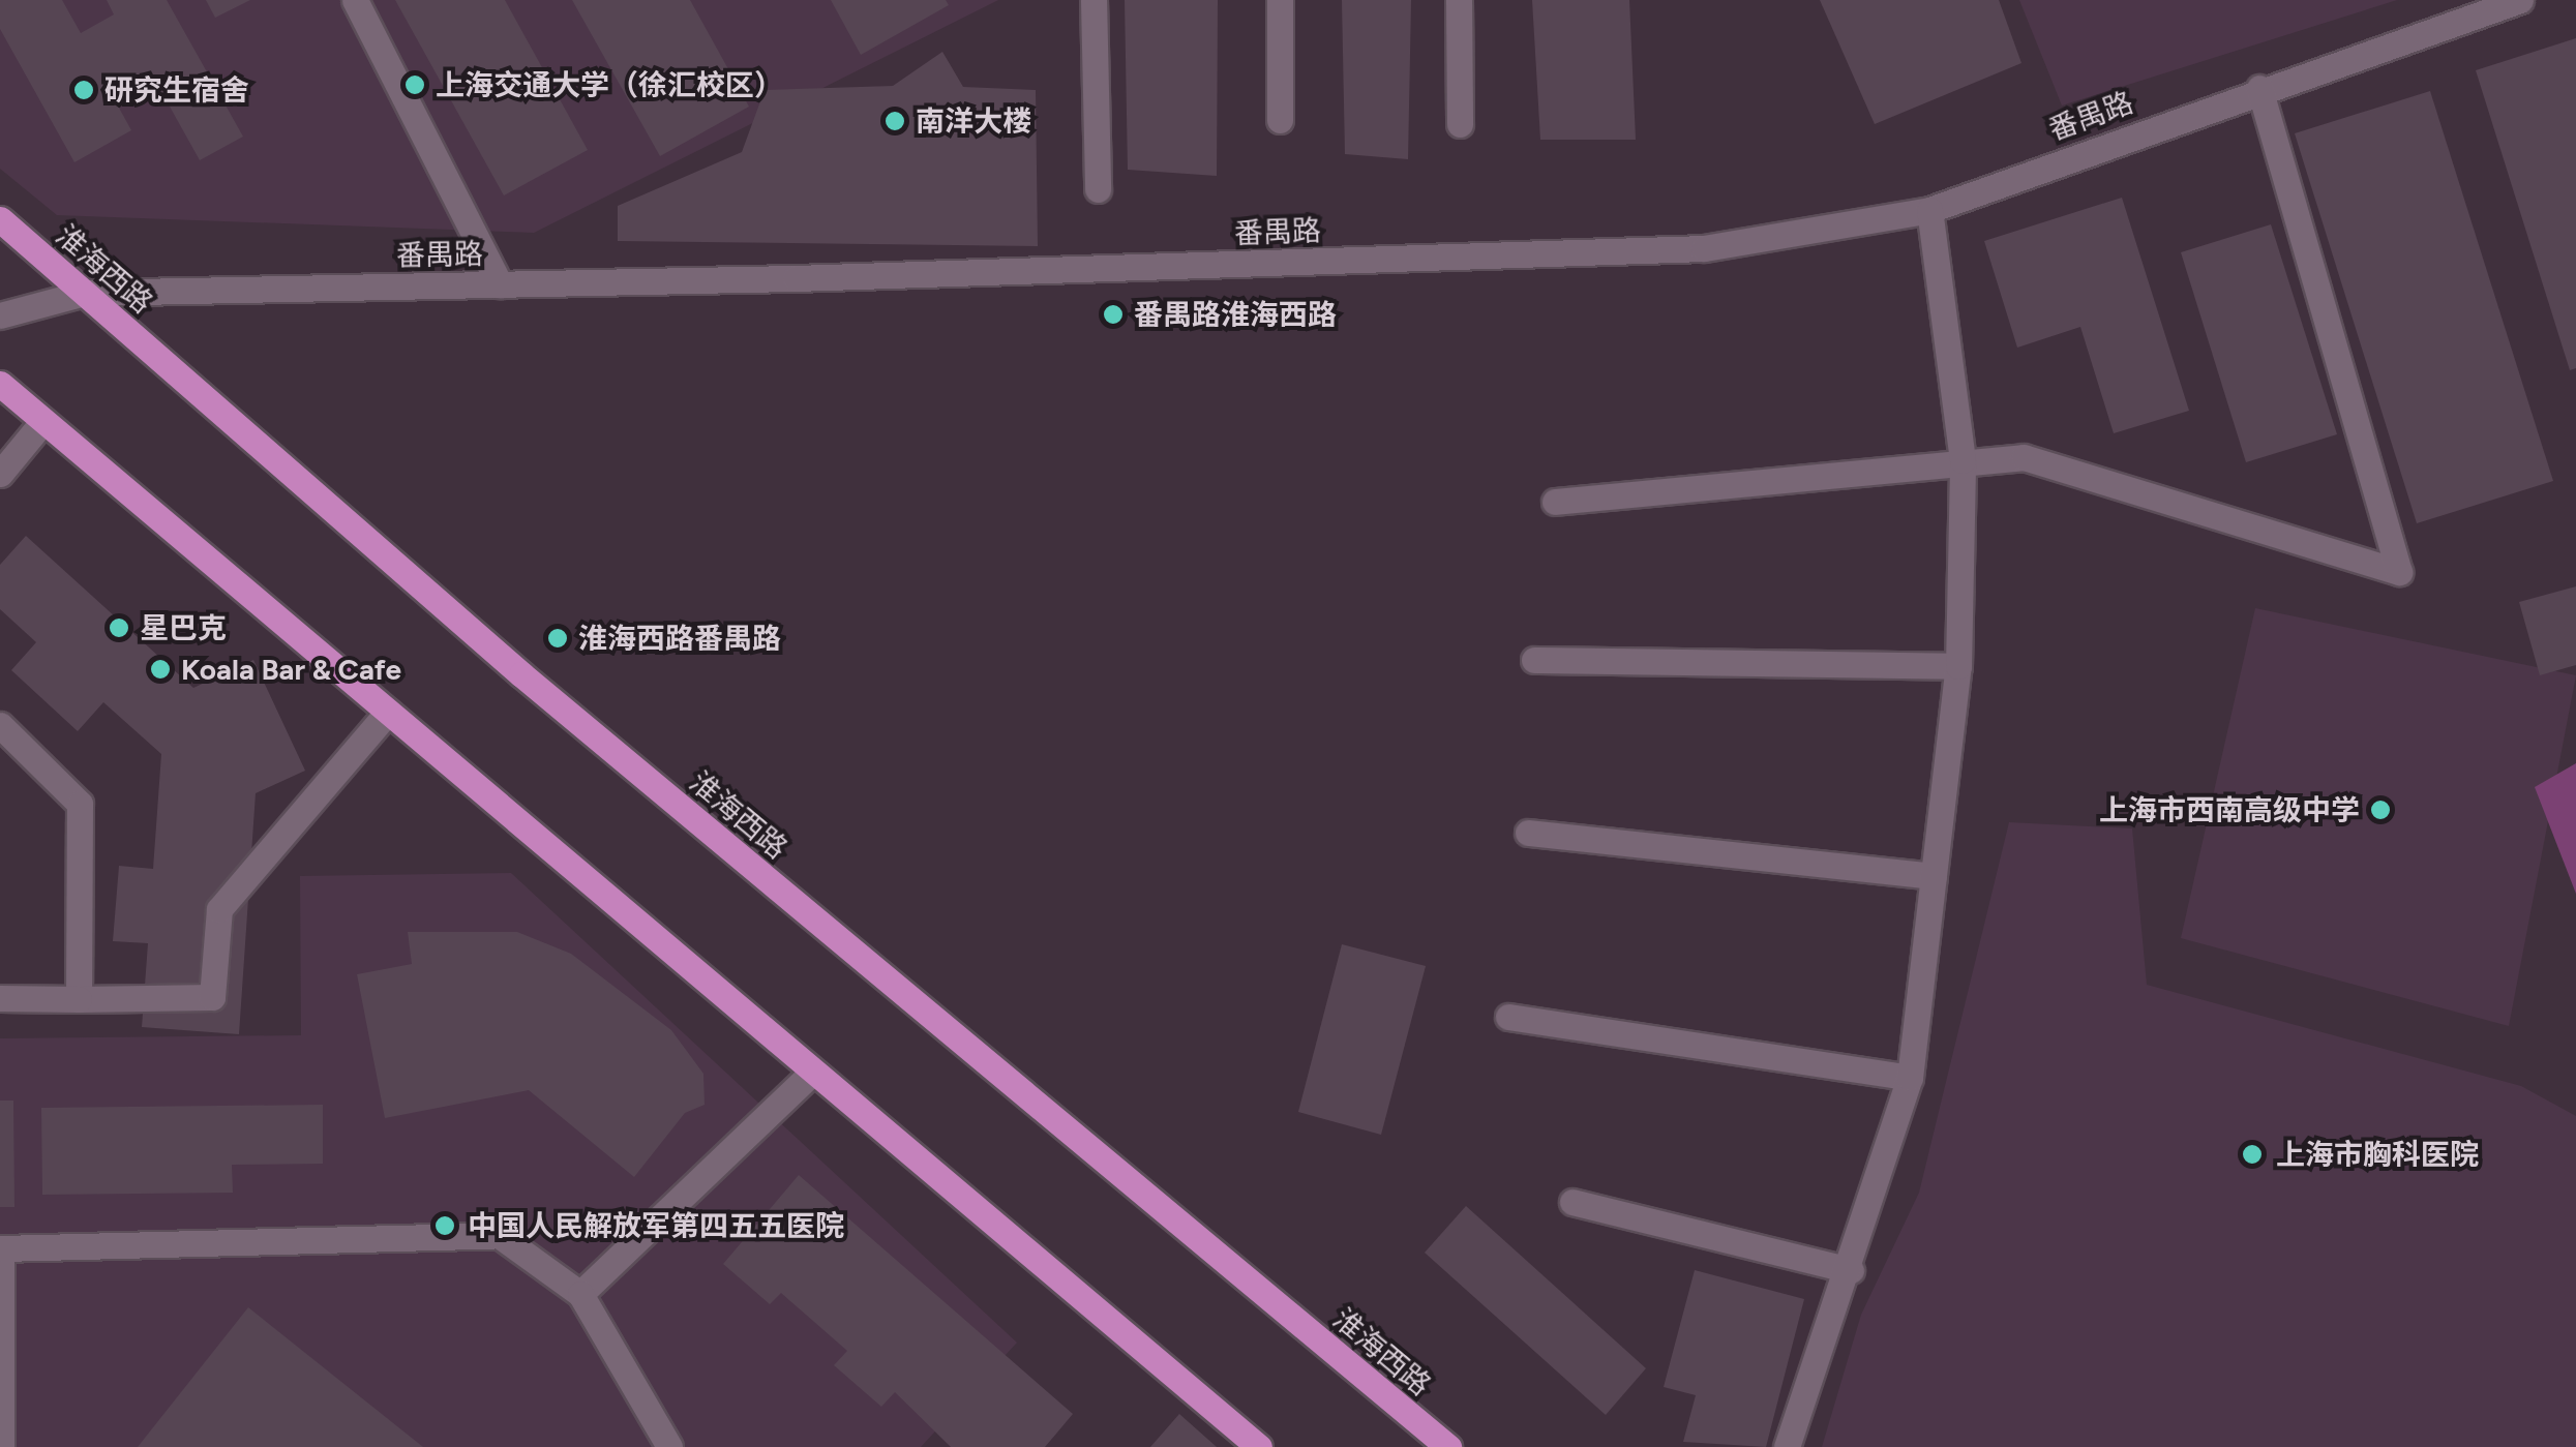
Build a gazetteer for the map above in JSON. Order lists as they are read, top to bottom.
{
  "streets": {
    "main road": ["淮海西路"],
    "street": ["番禺路"]
  },
  "crossings": [
    ["番禺路", "淮海西路"]
  ],
  "places": [
    "上海交通大学（徐汇校区）",
    "研究生宿舍",
    "南洋大楼",
    "番禺路淮海西路",
    "星巴克",
    "淮海西路番禺路",
    "Koala Bar & Cafe",
    "上海市西南高级中学",
    "上海市胸科医院",
    "中国人民解放军第四五五医院"
  ]
}
